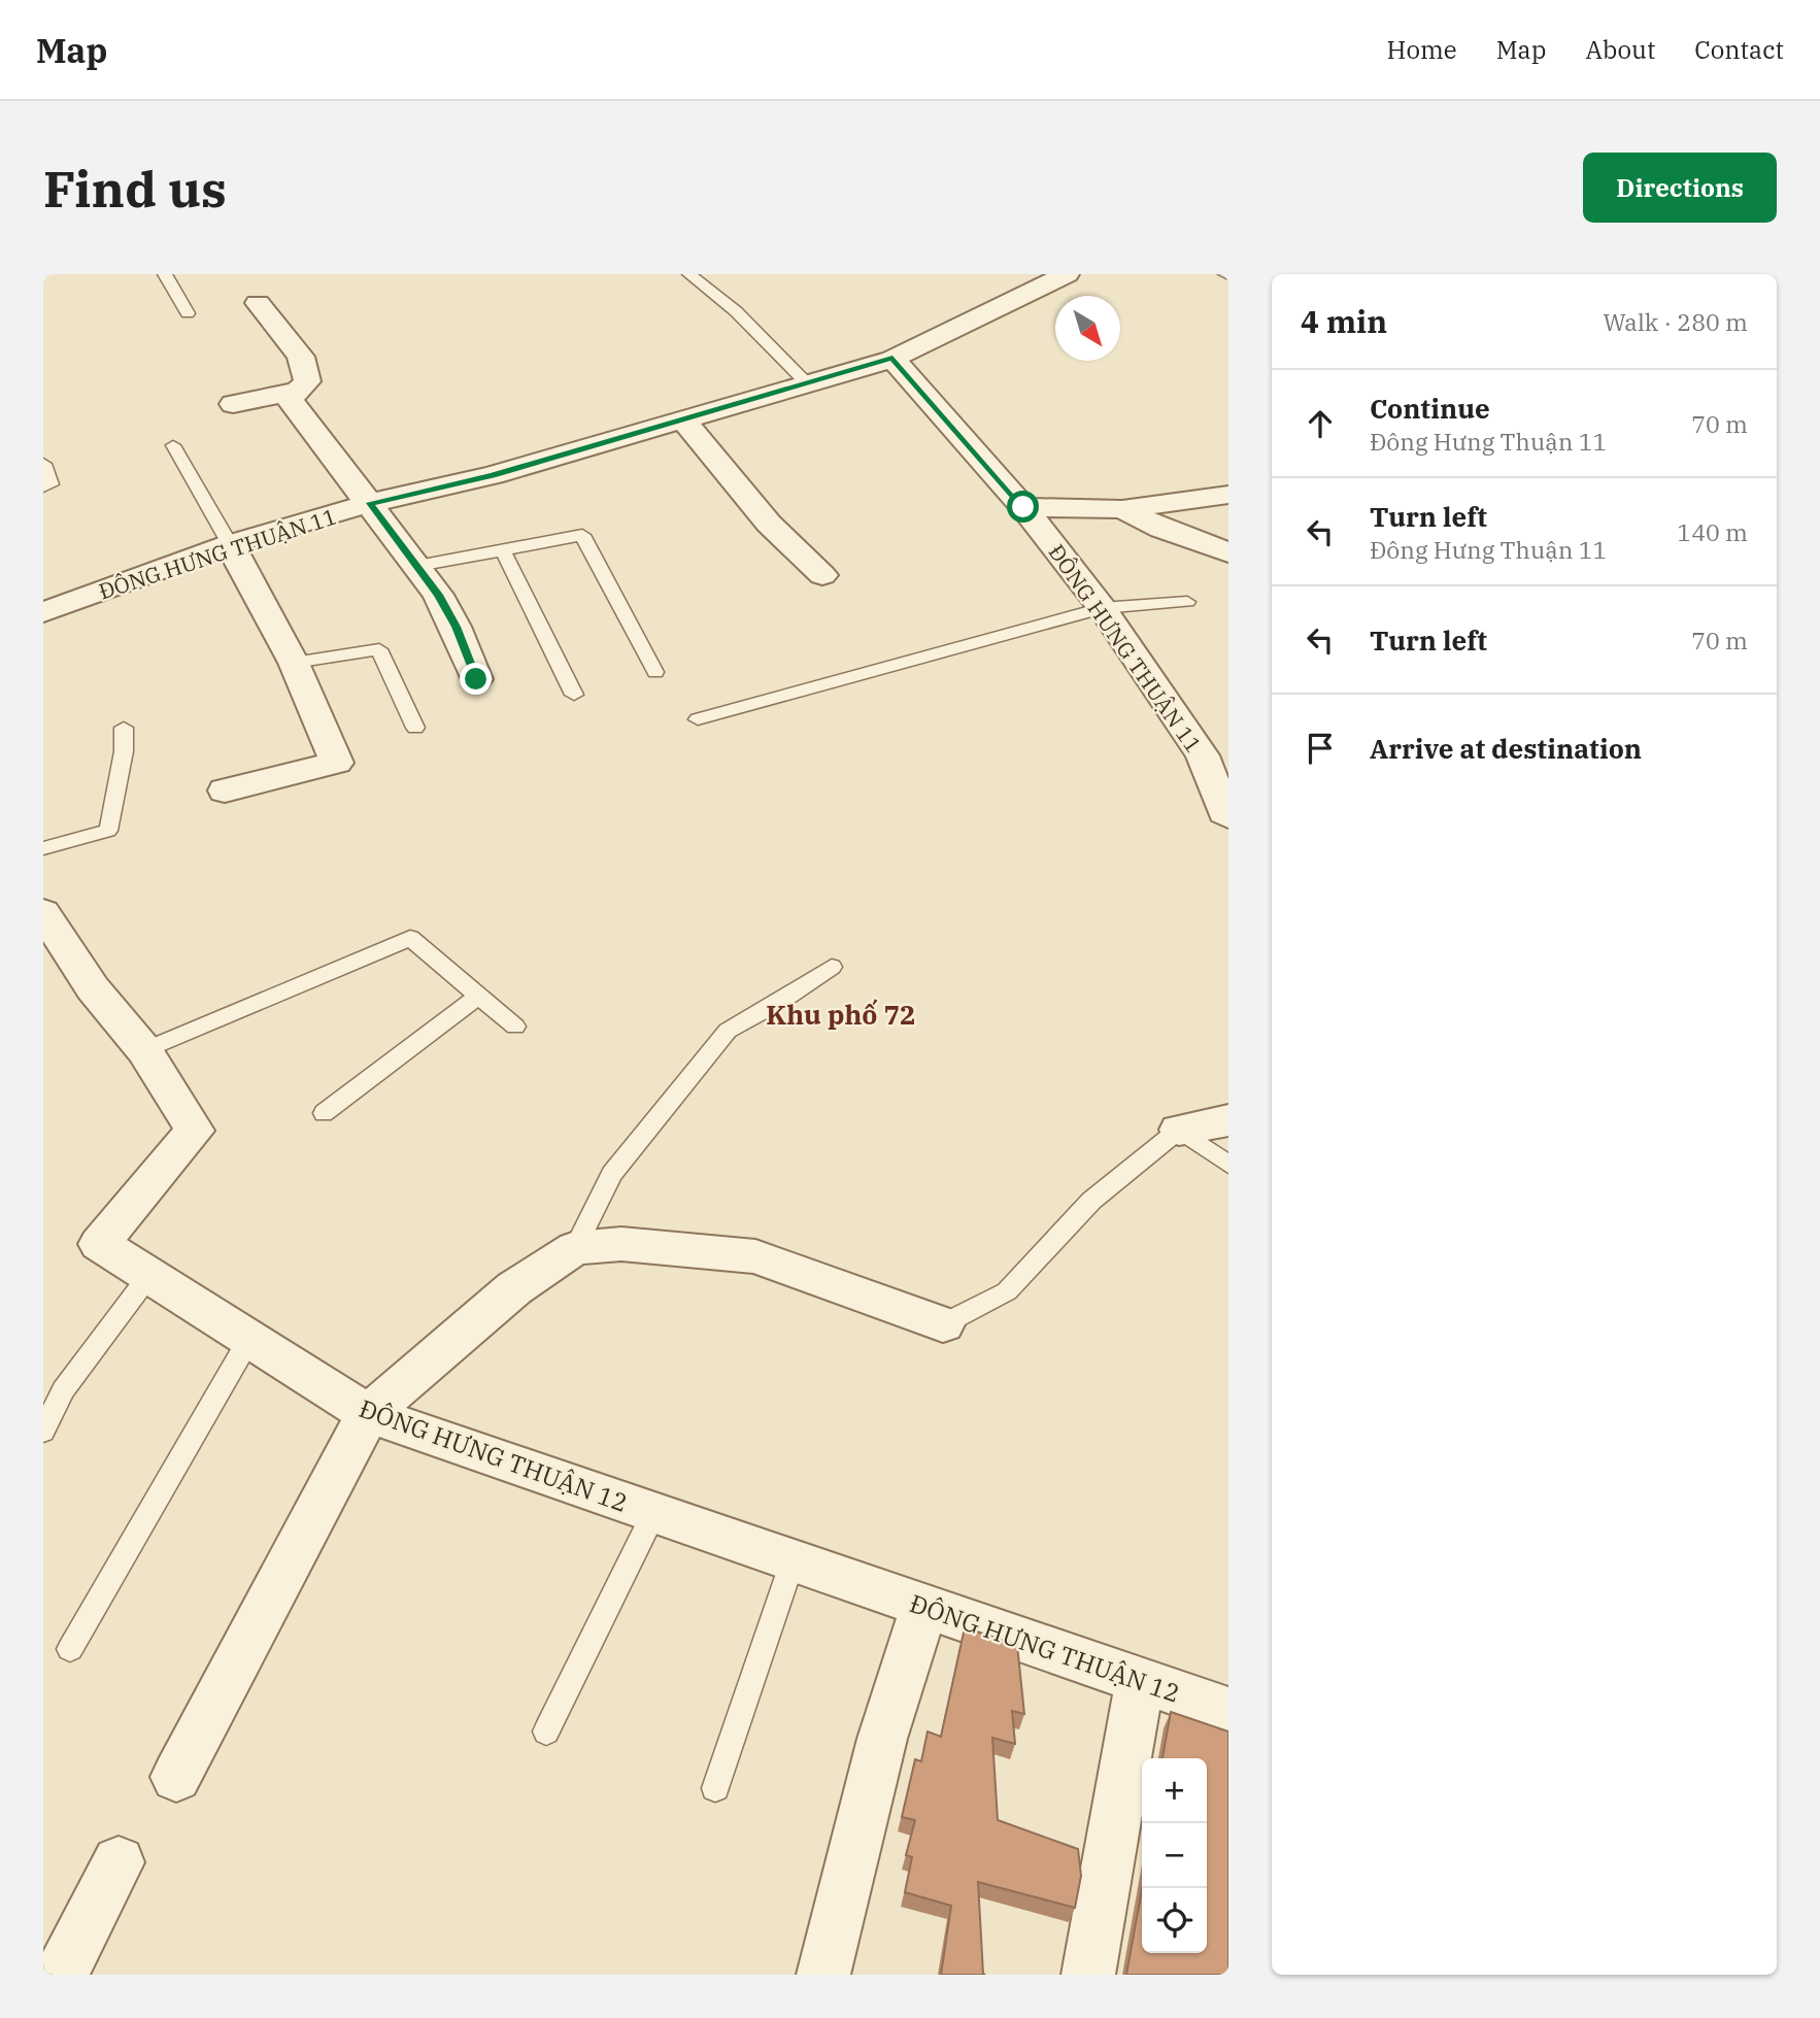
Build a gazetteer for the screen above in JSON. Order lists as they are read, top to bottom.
{
  "streets": {
    "street": ["ĐÔNG HƯNG THUẬN 11", "ĐÔNG HƯNG THUẬN 12"]
  },
  "districts": ["Khu phố 72"],
  "north": "bottom right",
  "page": {
    "header": "Map",
    "nav": [
      "Home",
      "Map",
      "About",
      "Contact"
    ],
    "buttons": "Directions",
    "title": "Find us",
    "heading": ["4 min", "Walk · 280 m"],
    "list": [
      ["Continue", "Đông Hưng Thuận 11", "70 m"],
      ["Turn left", "Đông Hưng Thuận 11", "140 m"],
      ["Turn left", "70 m"],
      "Arrive at destination"
    ],
    "map_buttons": ["+", "−"]
  }
}
